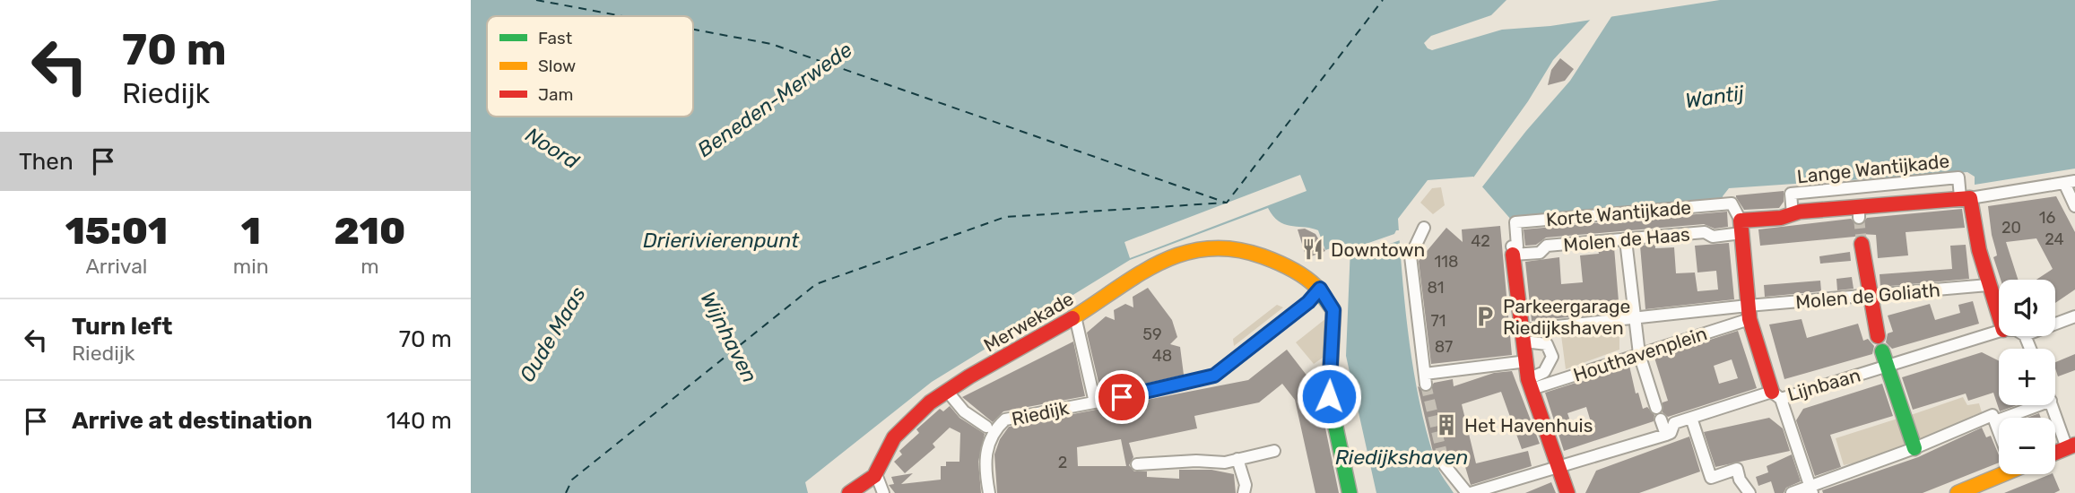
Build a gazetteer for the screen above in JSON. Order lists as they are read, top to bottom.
{
  "streets": {
    "street": [
      "Lange Wantijkade",
      "Korte Wantijkade",
      "Molen de Haas",
      "Molen de Goliath",
      "Merwekade",
      "Houthavenplein",
      "Lijnbaan",
      "Riedijk"
    ]
  },
  "crossings": [
    ["Lange Wantijkade", "Korte Wantijkade"],
    ["Lange Wantijkade", "Molen de Haas"],
    ["Korte Wantijkade", "Molen de Haas"],
    ["Molen de Goliath", "Houthavenplein"],
    ["Merwekade", "Riedijk"]
  ],
  "water": [
    "Wantij",
    "Beneden-Merwede",
    "Noord",
    "Drierivierenpunt",
    "Oude Maas",
    "Wijnhaven",
    "Riedijkshaven"
  ],
  "places": {
    "restaurant": ["Downtown"],
    "parking": ["Parkeergarage Riedijkshaven"],
    "building": ["Het Havenhuis"]
  },
  "house_numbers": [
    "16",
    "20",
    "24",
    "42",
    "118",
    "81",
    "71",
    "59",
    "87",
    "48",
    "2"
  ],
  "legend": ["Fast", "Slow", "Jam"],
  "page": {
    "turn": ["70 m", "Riedijk"],
    "then": "Then",
    "eta": [
      "15:01",
      "Arrival",
      "1",
      "min",
      "210",
      "m"
    ],
    "map_buttons": ["+", "−"],
    "list": [
      {
        "name": "Turn left",
        "note": "Riedijk",
        "value": "70 m"
      },
      {
        "name": "Arrive at destination",
        "value": "140 m"
      }
    ]
  }
}
